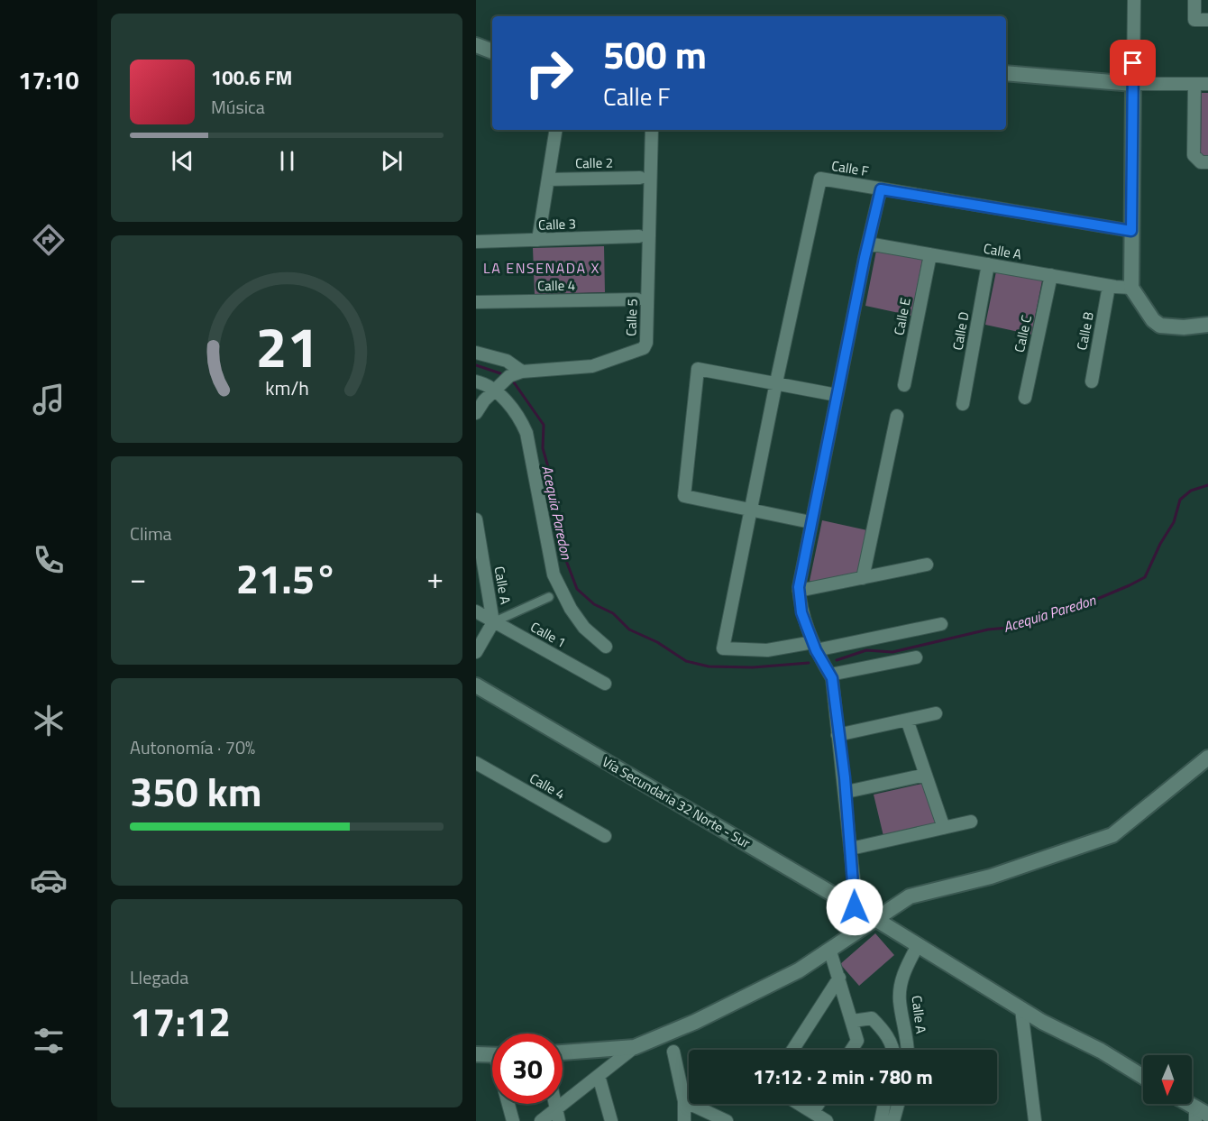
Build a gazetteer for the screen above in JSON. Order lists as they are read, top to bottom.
{
  "streets": {
    "street": [
      "Calle 2",
      "Calle F",
      "Calle 3",
      "Calle A",
      "Calle 4",
      "Calle E",
      "Calle 5",
      "Calle D",
      "Calle B",
      "Calle C",
      "Calle 1",
      "Vía Secundaria 32 Norte - Sur"
    ]
  },
  "crossings": [
    ["Calle A", "Calle E"],
    ["Calle A", "Calle D"],
    ["Calle A", "Calle B"],
    ["Calle A", "Calle C"],
    ["Calle A", "Calle 1"],
    ["Calle A", "Vía Secundaria 32 Norte - Sur"]
  ],
  "districts": ["LA ENSENADA X"],
  "water": ["Acequia Paredon"],
  "north": "bottom",
  "page": {
    "tabs": "17:10",
    "turn": ["500 m", "Calle F"],
    "song": ["100.6 FM", "Música"],
    "tile": [
      "Clima",
      ["Autonomía · 70%", "350 km"],
      ["Llegada", "17:12"]
    ],
    "heat": ["−", "21.5°", "+"],
    "limit": "30",
    "trip": "17:12 · 2 min · 780 m",
    "gauge": ["21", "km/h"]
  }
}
